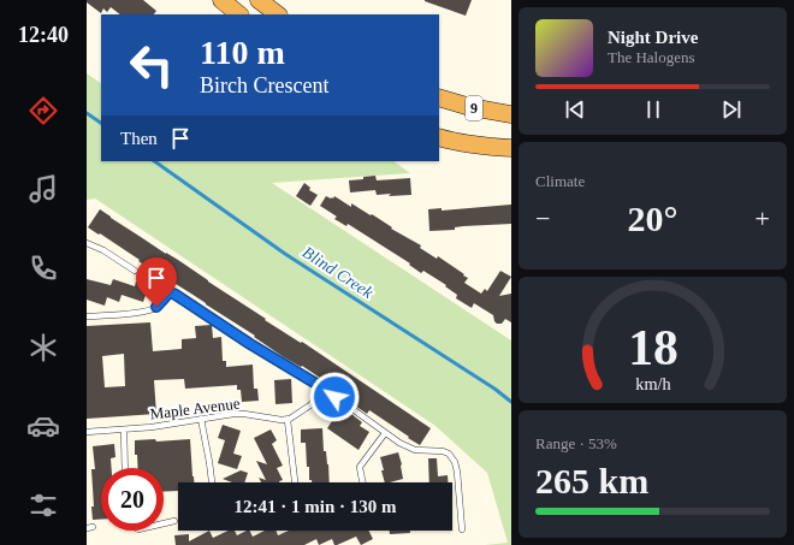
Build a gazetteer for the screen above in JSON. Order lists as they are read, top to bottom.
{
  "streets": {
    "highway": ["9"],
    "lane": ["Maple Avenue"]
  },
  "water": ["Blind Creek"],
  "page": {
    "tabs": "12:40",
    "turn": ["110 m", "Birch Crescent"],
    "song": ["Night Drive", "The Halogens"],
    "then": "Then",
    "tile": [
      "Climate",
      ["Range · 53%", "265 km"]
    ],
    "heat": ["−", "20°", "+"],
    "limit": "20",
    "trip": "12:41 · 1 min · 130 m",
    "gauge": ["18", "km/h"]
  }
}
